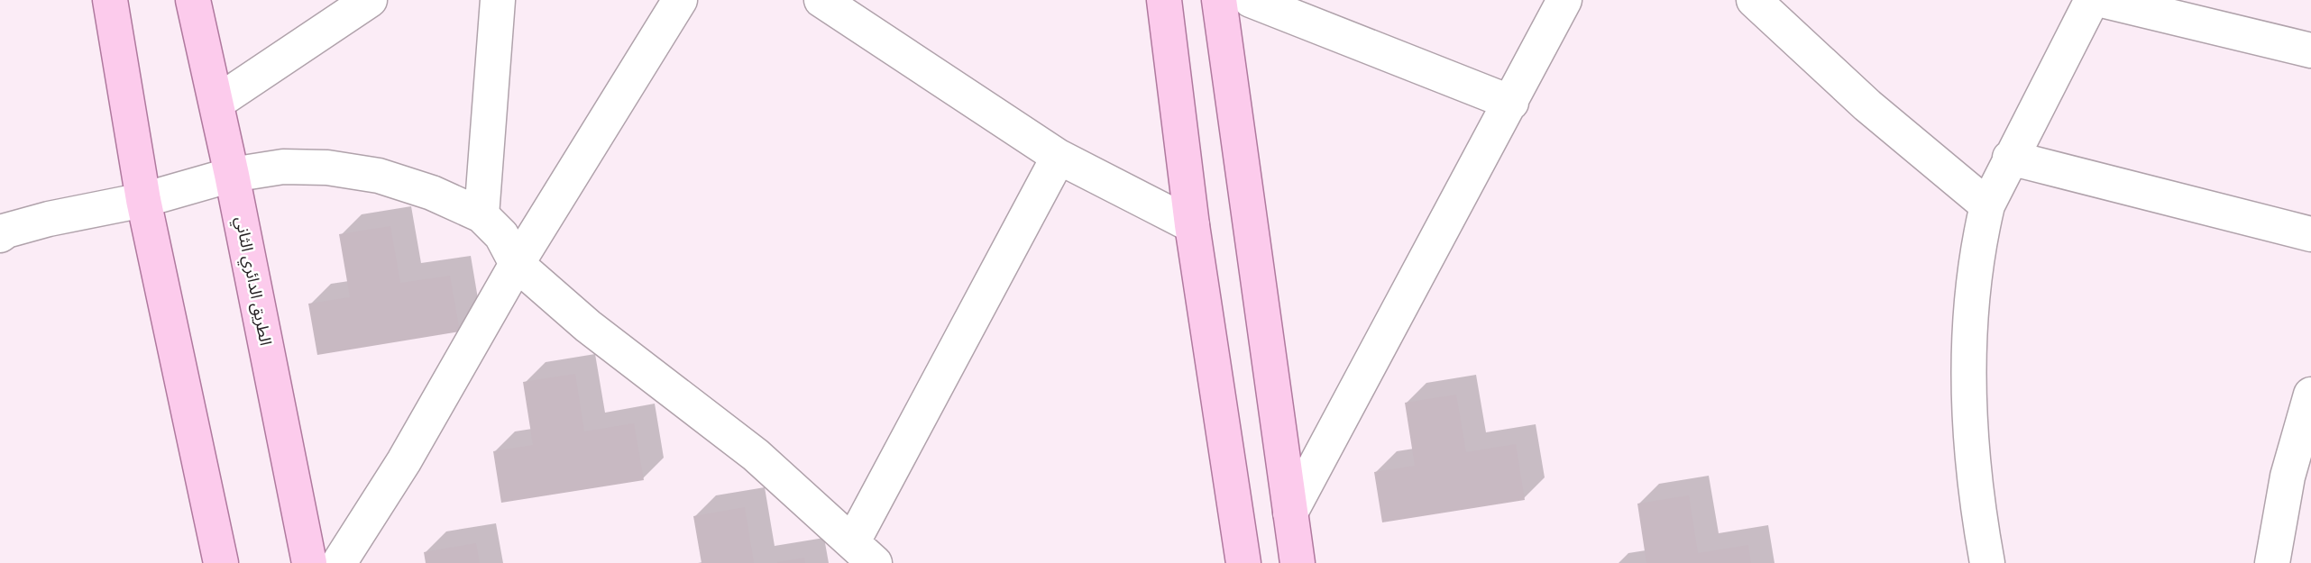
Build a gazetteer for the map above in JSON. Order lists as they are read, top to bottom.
{
  "streets": {
    "main road": ["الطريق الدائري الثاني"]
  }
}
